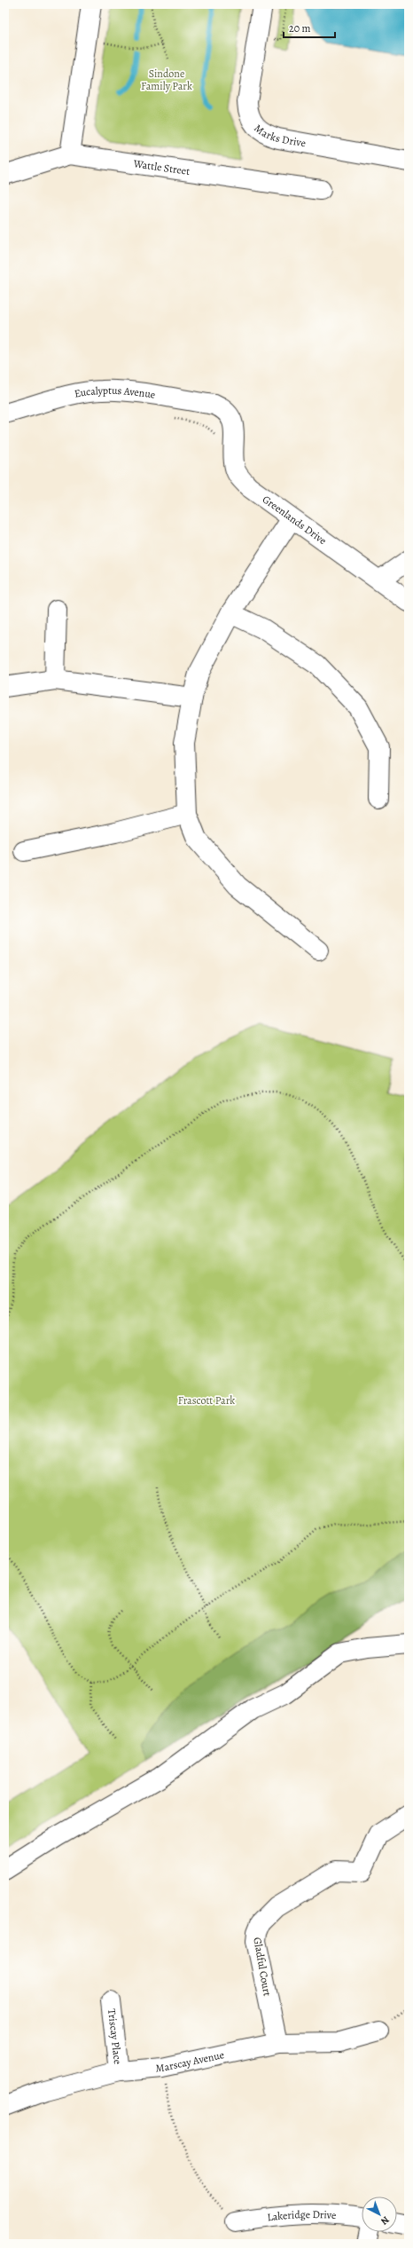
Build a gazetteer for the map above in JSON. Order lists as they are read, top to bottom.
{
  "streets": {
    "street": [
      "Marks Drive",
      "Wattle Street",
      "Eucalyptus Avenue",
      "Greenlands Drive",
      "Gladful Court",
      "Triscay Place",
      "Marscay Avenue",
      "Lakeridge Drive"
    ]
  },
  "crossings": [
    ["Eucalyptus Avenue", "Greenlands Drive"],
    ["Gladful Court", "Marscay Avenue"],
    ["Triscay Place", "Marscay Avenue"]
  ],
  "parks": ["Sindone Family Park", "Frascott Park"],
  "scale_bar": "20 m",
  "north": "bottom right"
}
